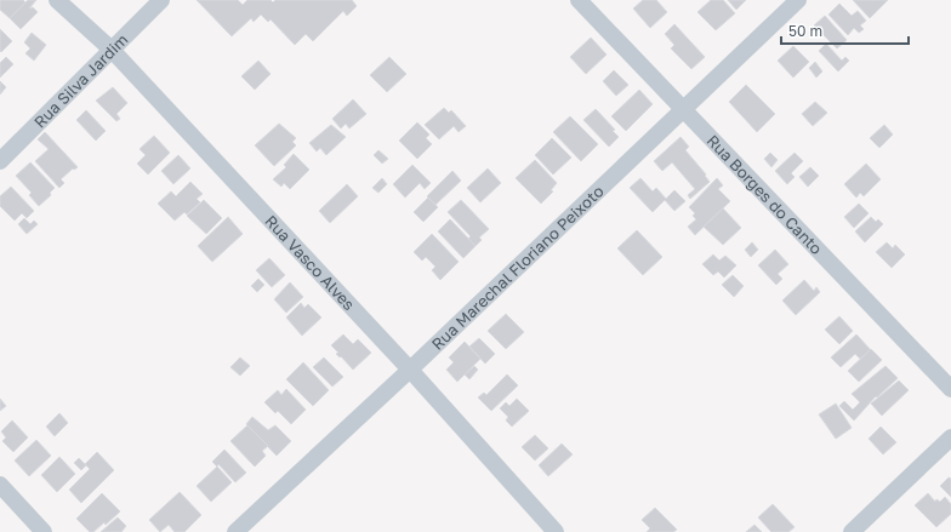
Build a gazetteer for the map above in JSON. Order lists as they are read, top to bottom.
{
  "streets": {
    "street": [
      "Rua Silva Jardim",
      "Rua Borges do Canto",
      "Rua Vasco Alves",
      "Rua Marechal Floriano Peixoto"
    ]
  },
  "crossings": [
    ["Rua Silva Jardim", "Rua Vasco Alves"],
    ["Rua Borges do Canto", "Rua Marechal Floriano Peixoto"],
    ["Rua Vasco Alves", "Rua Marechal Floriano Peixoto"]
  ],
  "scale_bar": "50 m"
}
